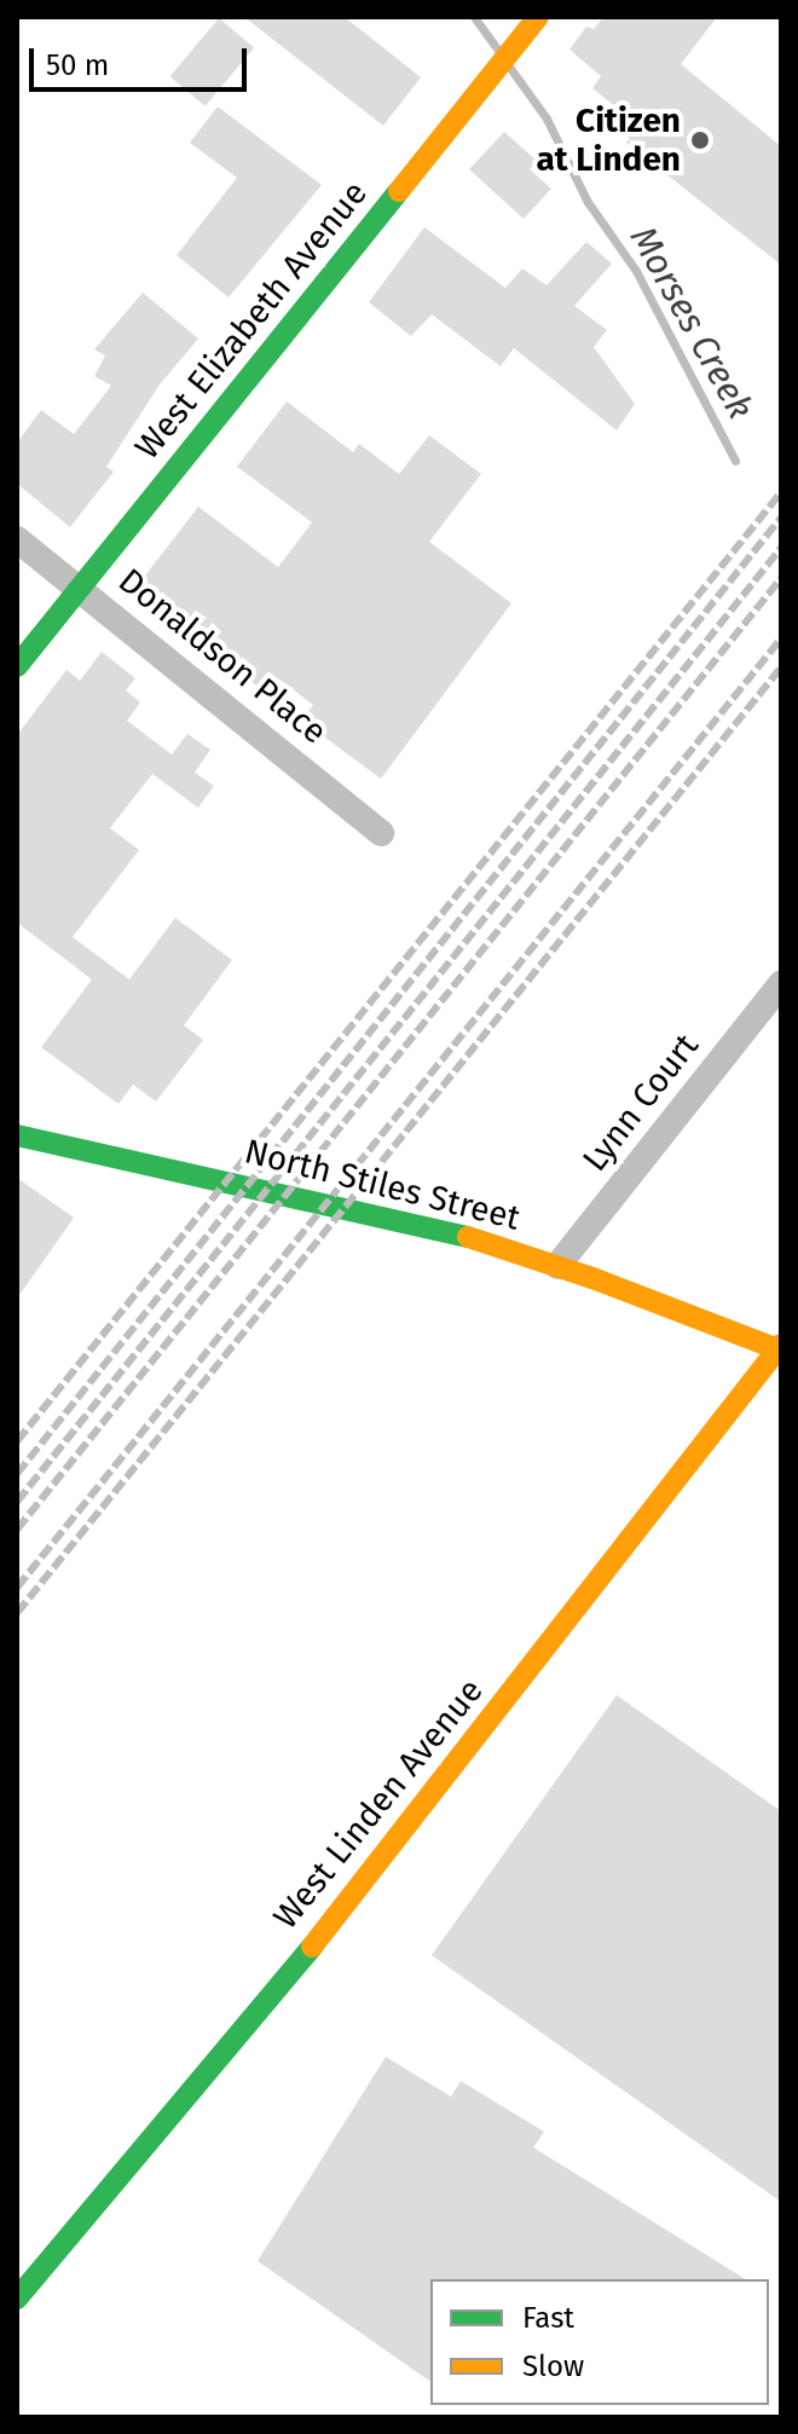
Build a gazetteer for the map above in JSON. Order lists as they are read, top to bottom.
{
  "streets": {
    "street": [
      "West Elizabeth Avenue",
      "Donaldson Place",
      "Lynn Court",
      "North Stiles Street",
      "West Linden Avenue"
    ]
  },
  "crossings": [
    ["West Elizabeth Avenue", "Donaldson Place"],
    ["Lynn Court", "North Stiles Street"],
    ["North Stiles Street", "West Linden Avenue"]
  ],
  "water": ["Morses Creek"],
  "places": ["Citizen at Linden"],
  "legend": ["Fast", "Slow"],
  "scale_bar": "50 m"
}
